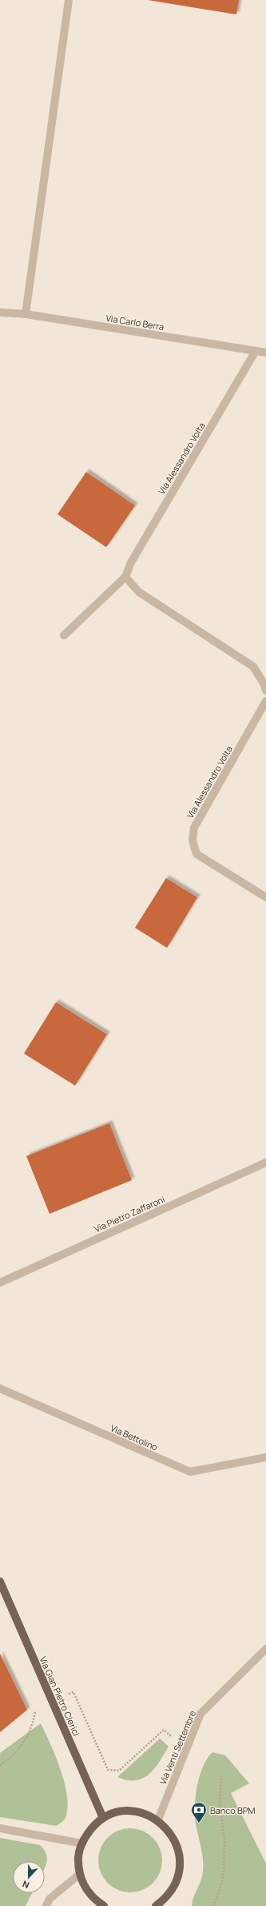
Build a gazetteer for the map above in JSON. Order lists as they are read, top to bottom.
{
  "streets": {
    "main road": ["Via Gian Pietro Clerici"],
    "street": [
      "Via Carlo Berra",
      "Via Alessandro Volta",
      "Via Pietro Zaffaroni",
      "Via Bettolino",
      "Via Venti Settembre"
    ]
  },
  "crossings": [
    ["Via Carlo Berra", "Via Alessandro Volta"]
  ],
  "places": {
    "bank": ["Banco BPM"]
  },
  "north": "bottom"
}
